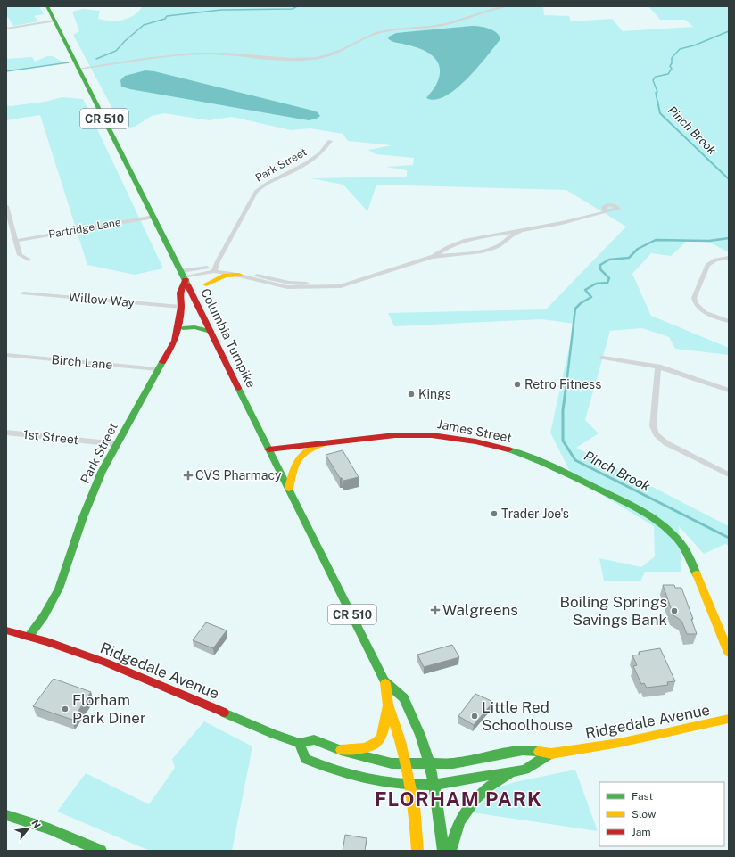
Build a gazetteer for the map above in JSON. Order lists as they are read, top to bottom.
{
  "streets": {
    "main road": [
      "CR 510",
      "Park Street",
      "Columbia Turnpike",
      "James Street",
      "Ridgedale Avenue"
    ],
    "street": [
      "Partridge Lane",
      "Willow Way",
      "Birch Lane",
      "1st Street"
    ]
  },
  "crossings": [
    ["Park Street", "Willow Way"],
    ["Park Street", "Columbia Turnpike"],
    ["Park Street", "Birch Lane"],
    ["Park Street", "1st Street"],
    ["Park Street", "Ridgedale Avenue"],
    ["Partridge Lane", "Columbia Turnpike"],
    ["Columbia Turnpike", "James Street"],
    ["Columbia Turnpike", "Ridgedale Avenue"]
  ],
  "districts": ["FLORHAM PARK"],
  "water": ["Pinch Brook"],
  "places": {
    "other": [
      "Retro Fitness",
      "Kings",
      "Trader Joe's",
      "Boiling Springs Savings Bank",
      "Florham Park Diner",
      "Little Red Schoolhouse"
    ],
    "health": ["CVS Pharmacy", "Walgreens"]
  },
  "legend": ["Fast", "Slow", "Jam"],
  "north": "top right"
}
